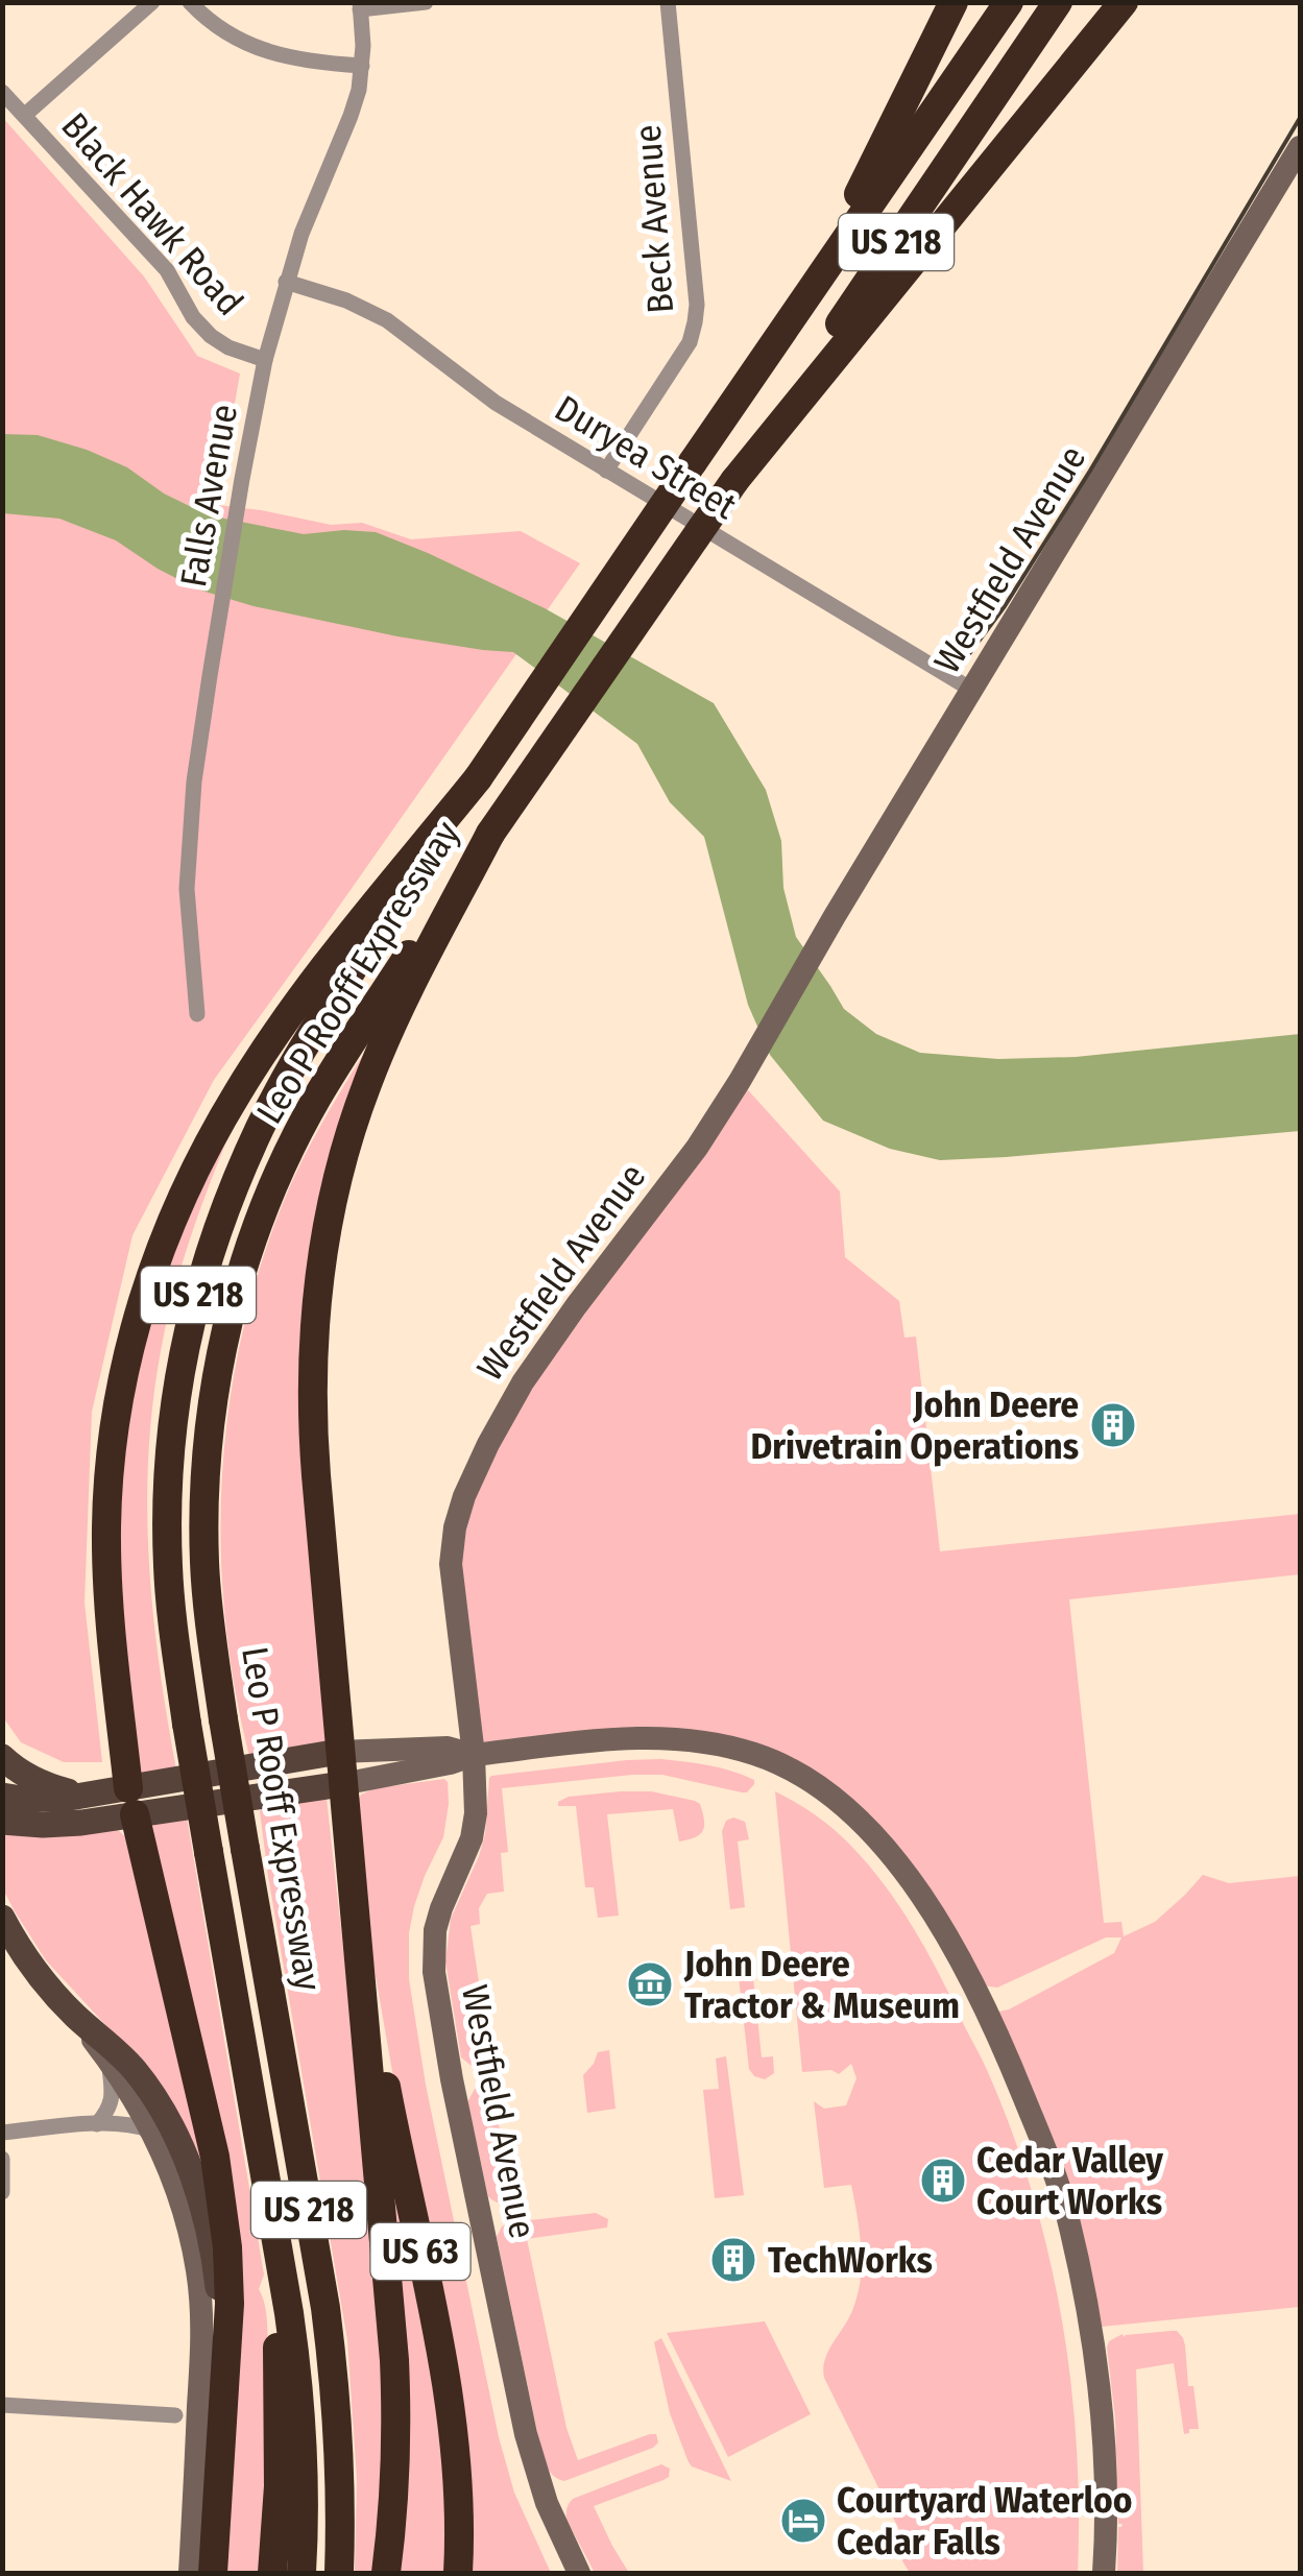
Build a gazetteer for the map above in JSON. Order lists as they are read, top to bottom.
{
  "streets": {
    "highway": ["US 218", "Leo P Rooff Expressway", "US 63"],
    "street": [
      "Black Hawk Road",
      "Beck Avenue",
      "Duryea Street",
      "Falls Avenue",
      "Westfield Avenue"
    ]
  },
  "crossings": [
    ["Black Hawk Road", "Falls Avenue"],
    ["Beck Avenue", "Duryea Street"],
    ["Duryea Street", "Falls Avenue"],
    ["Duryea Street", "Westfield Avenue"]
  ],
  "places": {
    "building": ["John Deere Drivetrain Operations", "Cedar Valley Court Works", "TechWorks"],
    "museum": ["John Deere Tractor & Museum"],
    "hotel": ["Courtyard Waterloo Cedar Falls"]
  }
}
